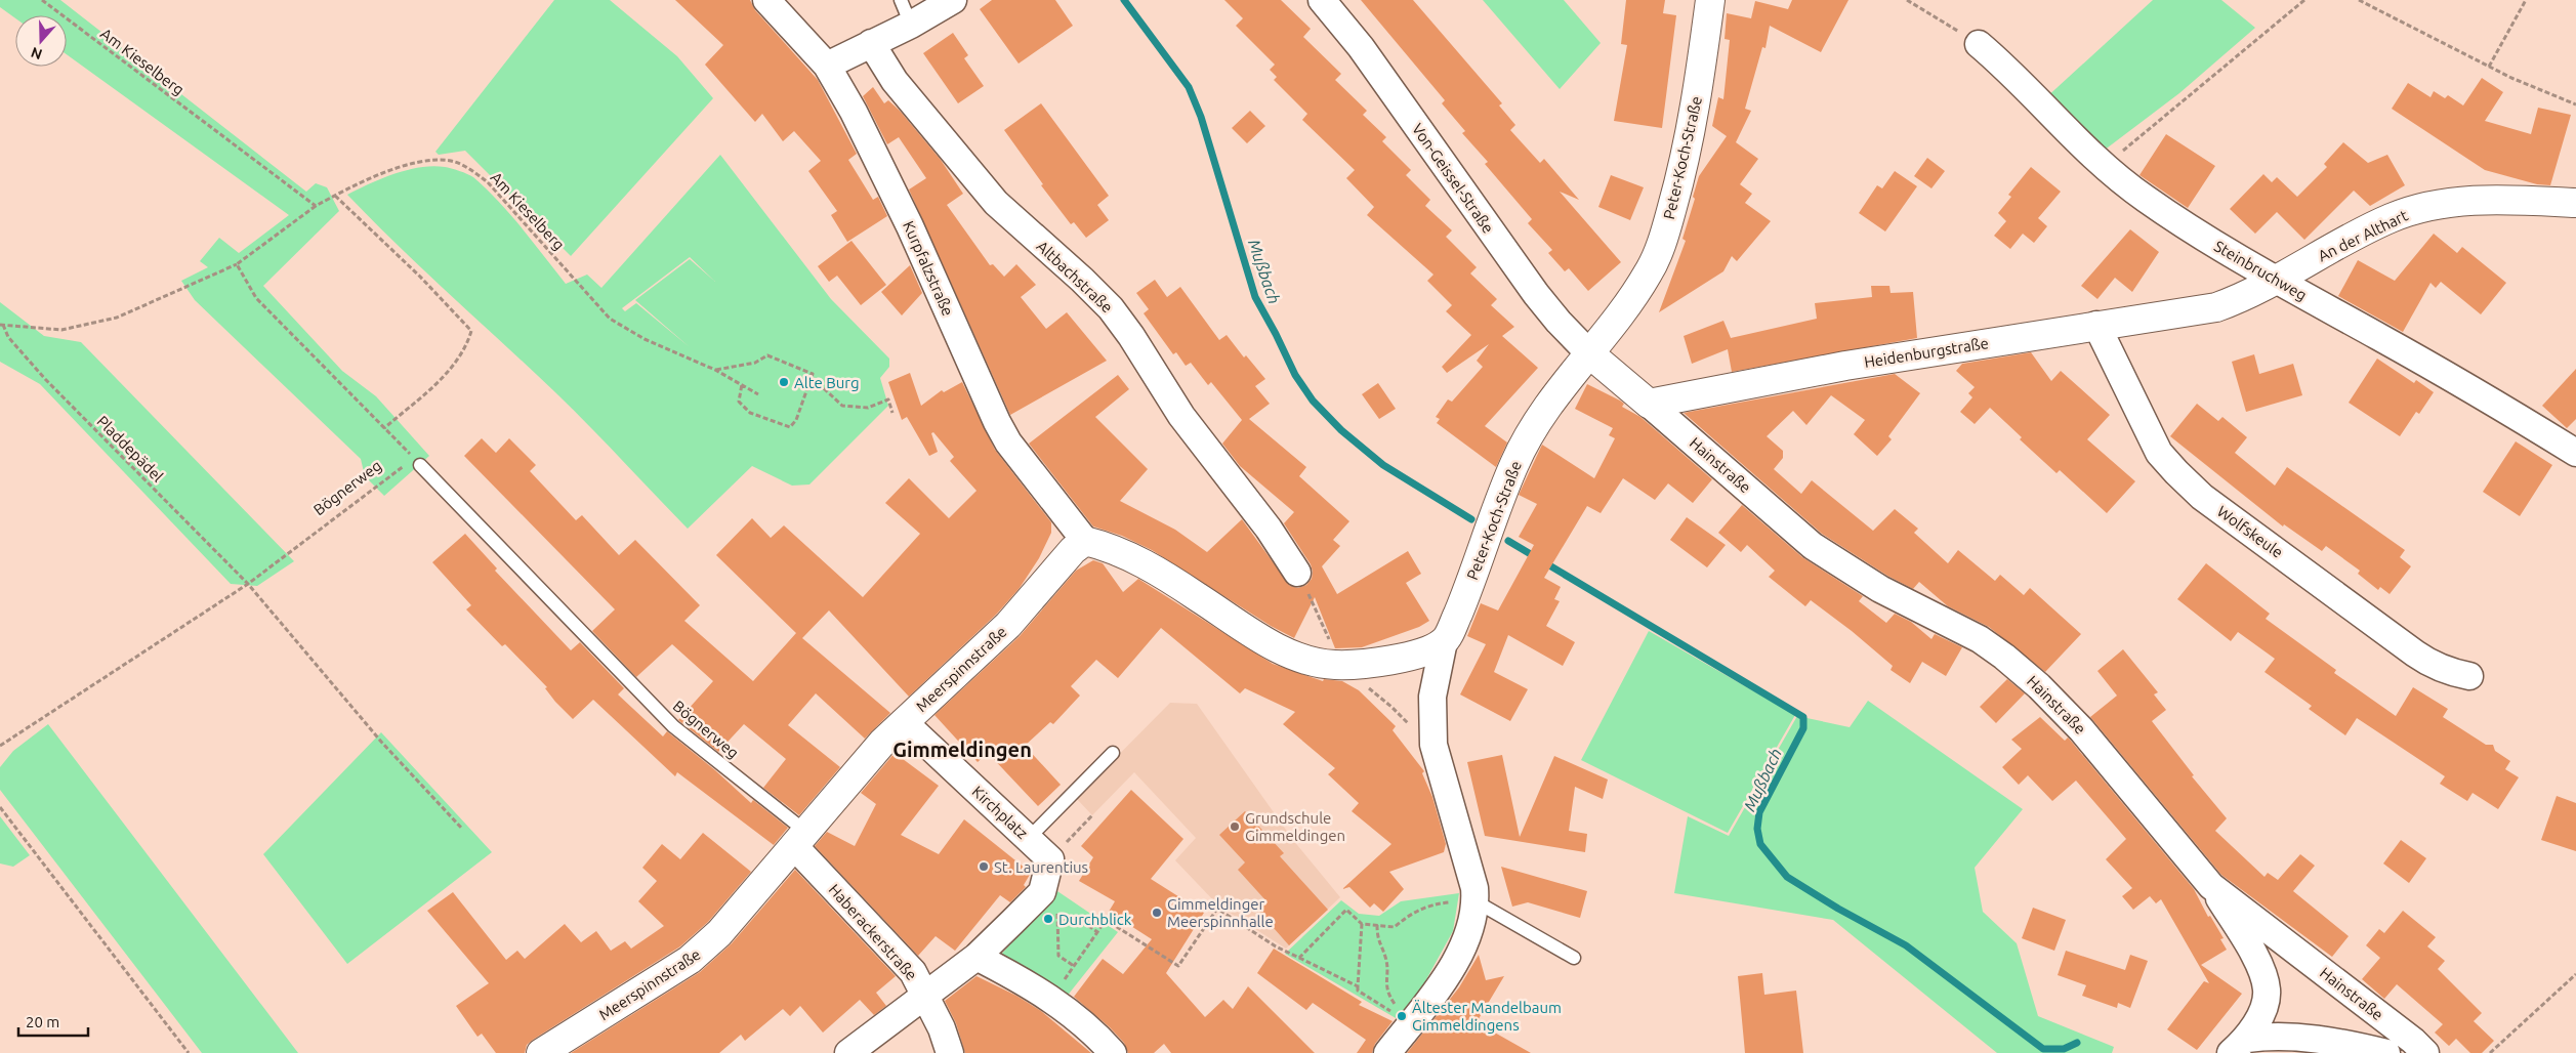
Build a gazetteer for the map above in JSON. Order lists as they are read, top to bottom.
{
  "streets": {
    "street": [
      "Peter-Koch-Straße",
      "Von-Geissel-Straße",
      "An der Althart",
      "Kurpfalzstraße",
      "Steinbruchweg",
      "Altbachstraße",
      "Heidenburgstraße",
      "Hainstraße",
      "Wolfskeule",
      "Meerspinnstraße",
      "Kirchplatz",
      "Haberackerstraße"
    ],
    "lane": ["Bögnerweg"],
    "path": ["Am Kieselberg", "Pladdepädel"]
  },
  "crossings": [
    ["Peter-Koch-Straße", "Von-Geissel-Straße"],
    ["An der Althart", "Steinbruchweg"],
    ["An der Althart", "Heidenburgstraße"],
    ["Kurpfalzstraße", "Meerspinnstraße"],
    ["Steinbruchweg", "Heidenburgstraße"],
    ["Heidenburgstraße", "Hainstraße"],
    ["Heidenburgstraße", "Wolfskeule"],
    ["Pladdepädel", "Bögnerweg"],
    ["Bögnerweg", "Meerspinnstraße"],
    ["Bögnerweg", "Haberackerstraße"],
    ["Meerspinnstraße", "Kirchplatz"],
    ["Meerspinnstraße", "Haberackerstraße"]
  ],
  "districts": ["Gimmeldingen"],
  "water": ["Mußbach"],
  "places": [
    "Alte Burg",
    "Grundschule Gimmeldingen",
    "St. Laurentius",
    "Gimmeldinger Meerspinnhalle",
    "Durchblick",
    "Ältester Mandelbaum Gimmeldingens"
  ],
  "scale_bar": "20 m",
  "north": "bottom"
}
